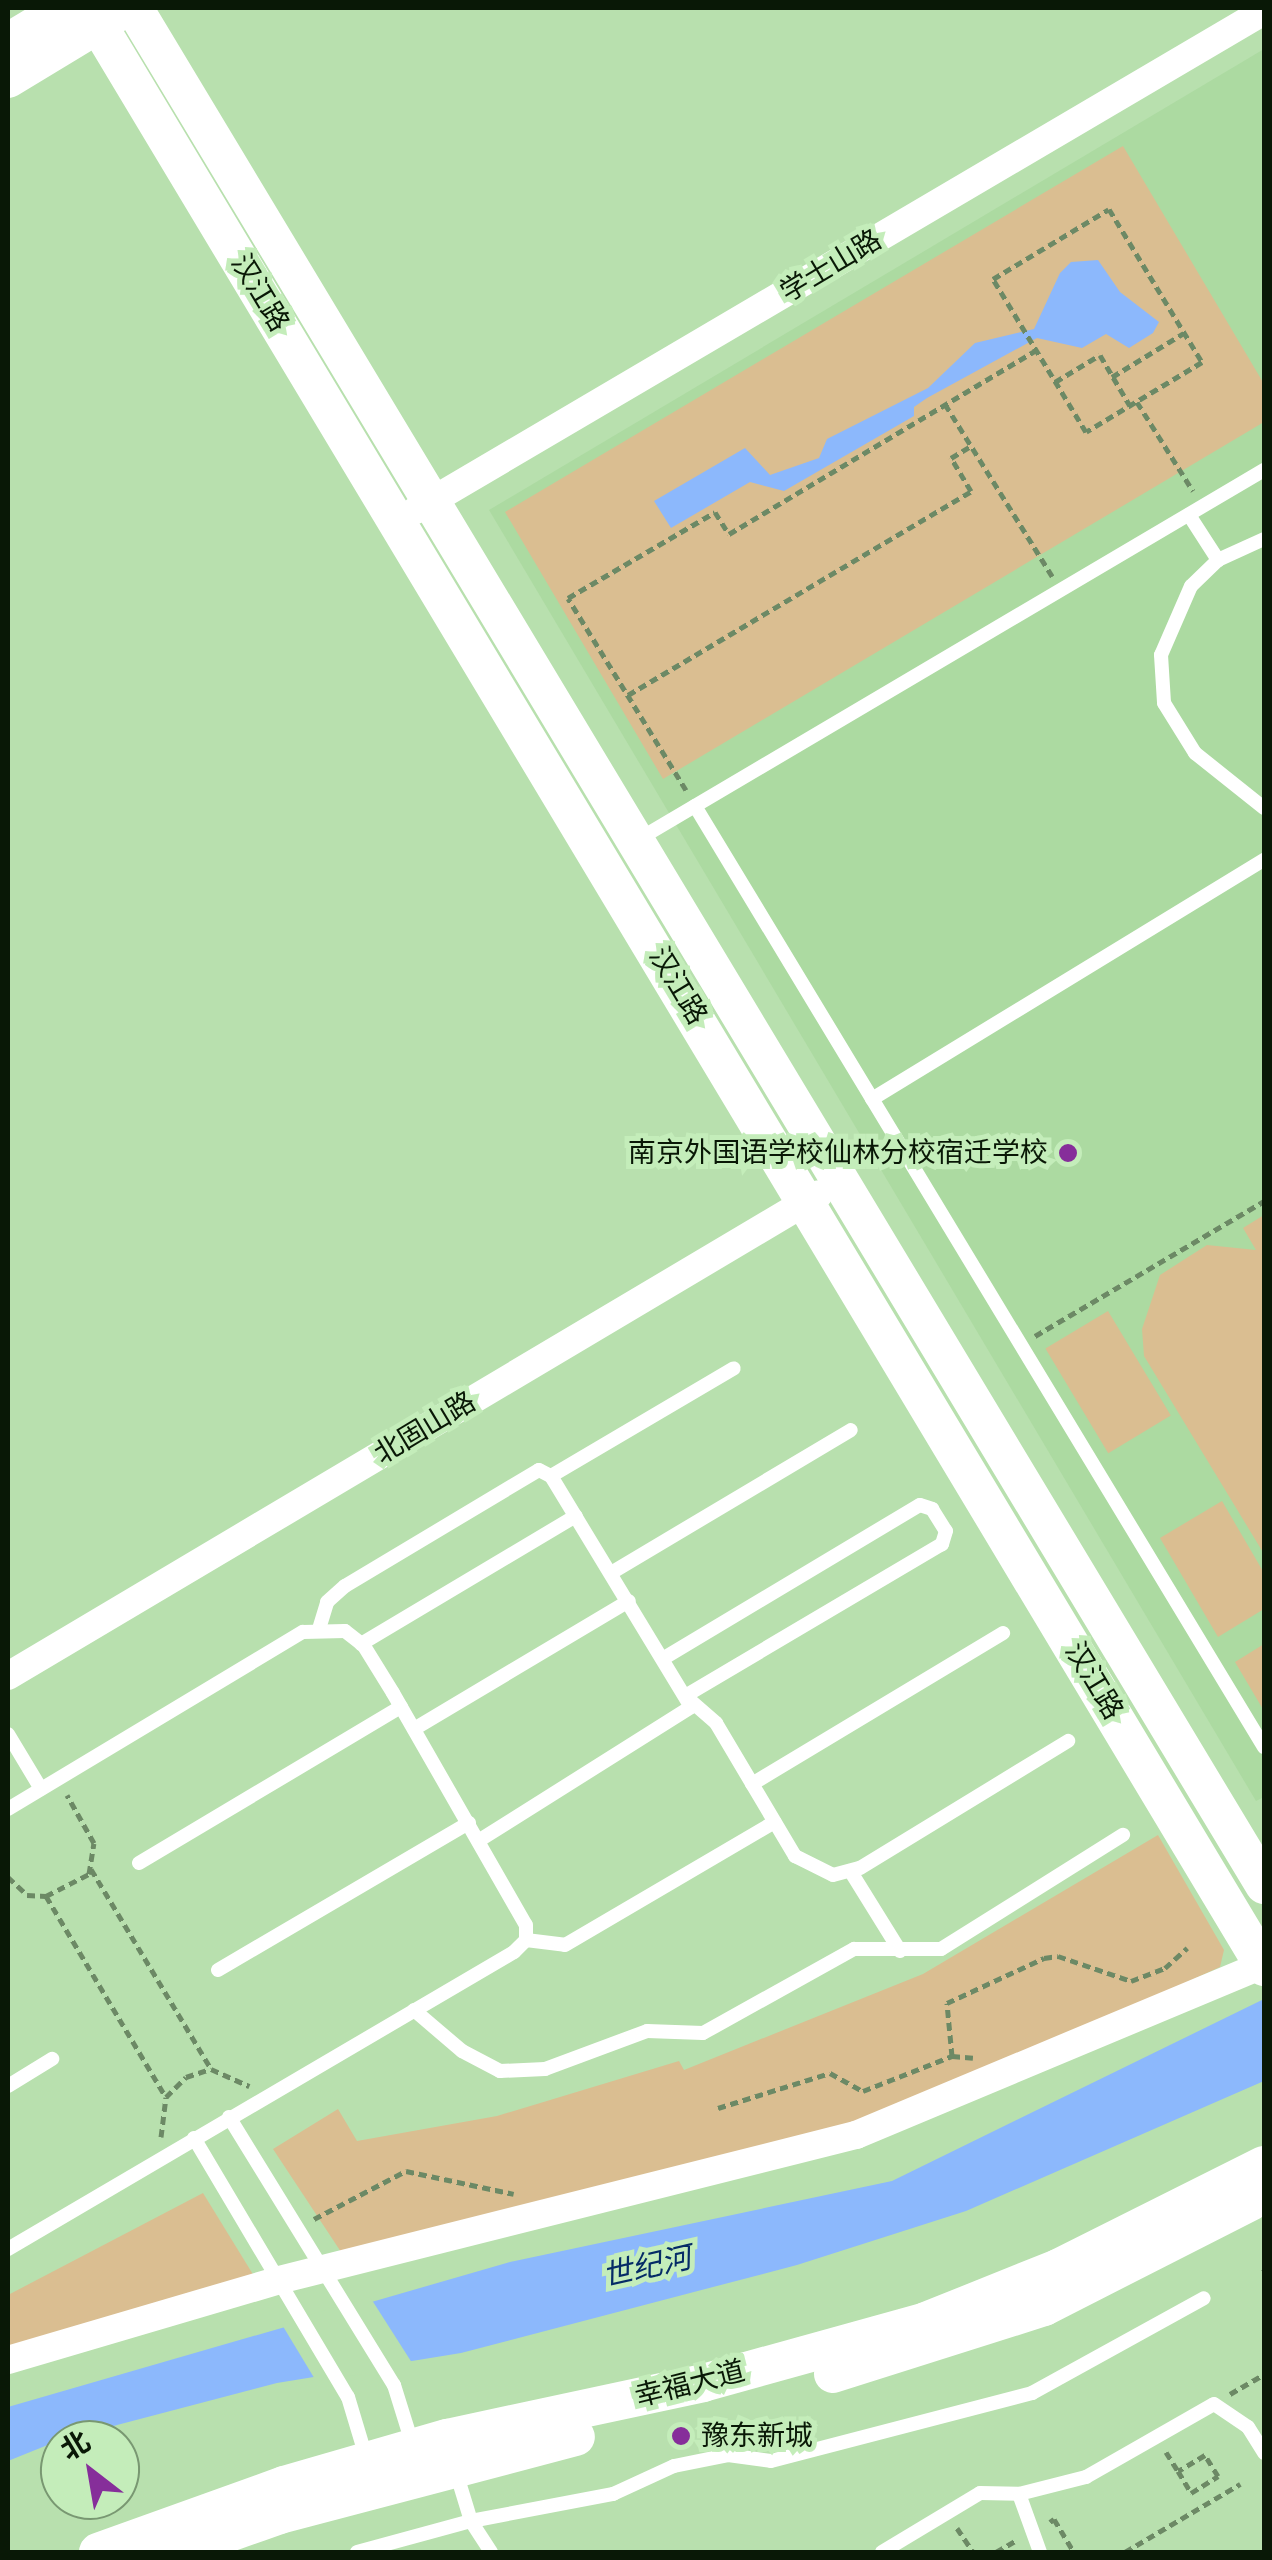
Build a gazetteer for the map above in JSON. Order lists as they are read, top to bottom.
{
  "streets": {
    "street": [
      "学士山路",
      "汉江路",
      "北固山路",
      "幸福大道"
    ]
  },
  "crossings": [
    ["学士山路", "汉江路"],
    ["汉江路", "北固山路"]
  ],
  "water": ["世纪河"],
  "places": ["南京外国语学校仙林分校宿迁学校", "豫东新城"],
  "north": "top left"
}
